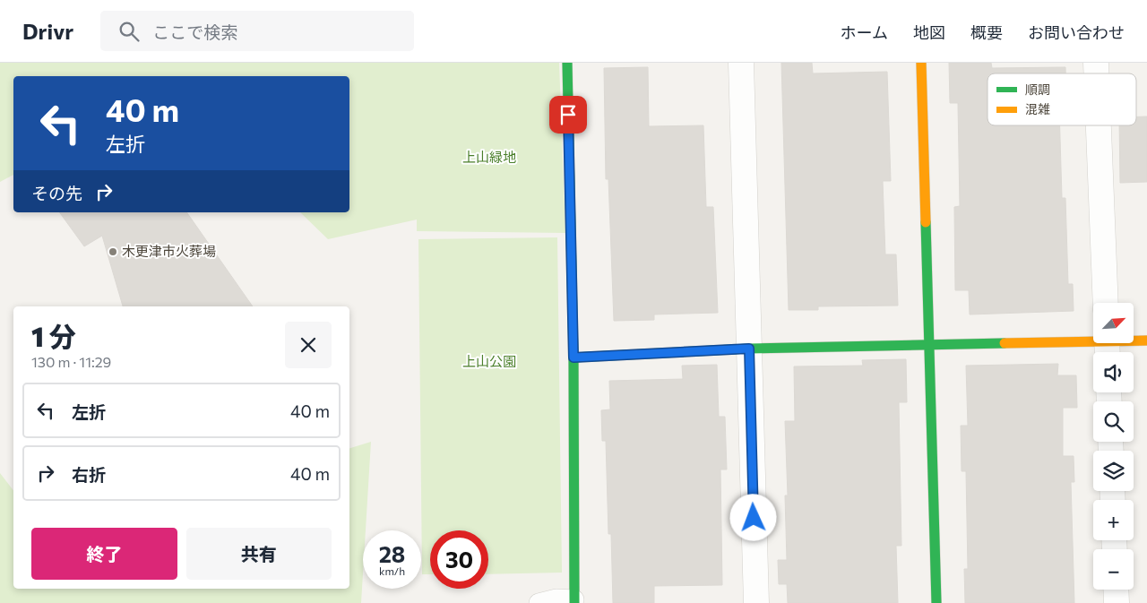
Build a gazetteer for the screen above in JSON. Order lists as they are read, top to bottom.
{
  "parks": ["上山緑地", "上山公園"],
  "places": ["木更津市火葬場"],
  "legend": ["順調", "混雑"],
  "north": "top right",
  "page": {
    "header": "Drivr",
    "search": "ここで検索",
    "nav": [
      "ホーム",
      "地図",
      "概要",
      "お問い合わせ"
    ],
    "turn": ["40 m", "左折"],
    "then": "その先",
    "map_buttons": ["+", "−"],
    "heading": ["1 分", "130 m · 11:29"],
    "list": [
      {
        "name": "左折",
        "value": "40 m"
      },
      {
        "name": "右折",
        "value": "40 m"
      }
    ],
    "buttons": ["終了", "共有"],
    "speed": "28 km/h",
    "limit": "30"
  }
}
